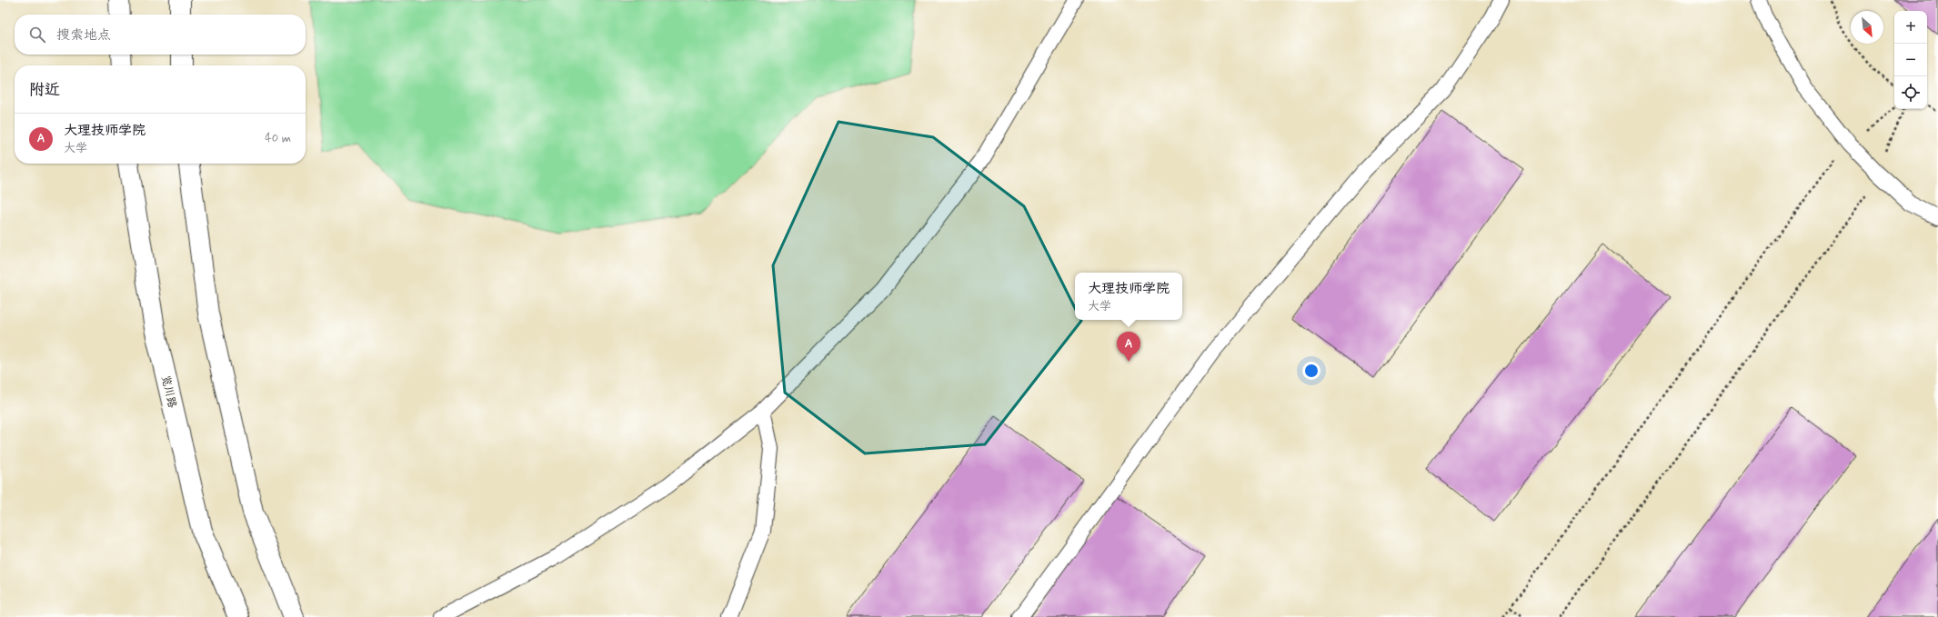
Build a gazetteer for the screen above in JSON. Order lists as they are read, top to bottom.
{
  "streets": {
    "street": ["览川路"]
  },
  "north": "bottom right",
  "page": {
    "map_buttons": ["+", "−"],
    "search": "搜索地点",
    "heading": "附近",
    "list": [
      {
        "mark": "A",
        "name": "大理技师学院",
        "note": "大学",
        "value": "40 m"
      }
    ],
    "popup": ["大理技师学院", "大学"],
    "pins": "A"
  }
}
